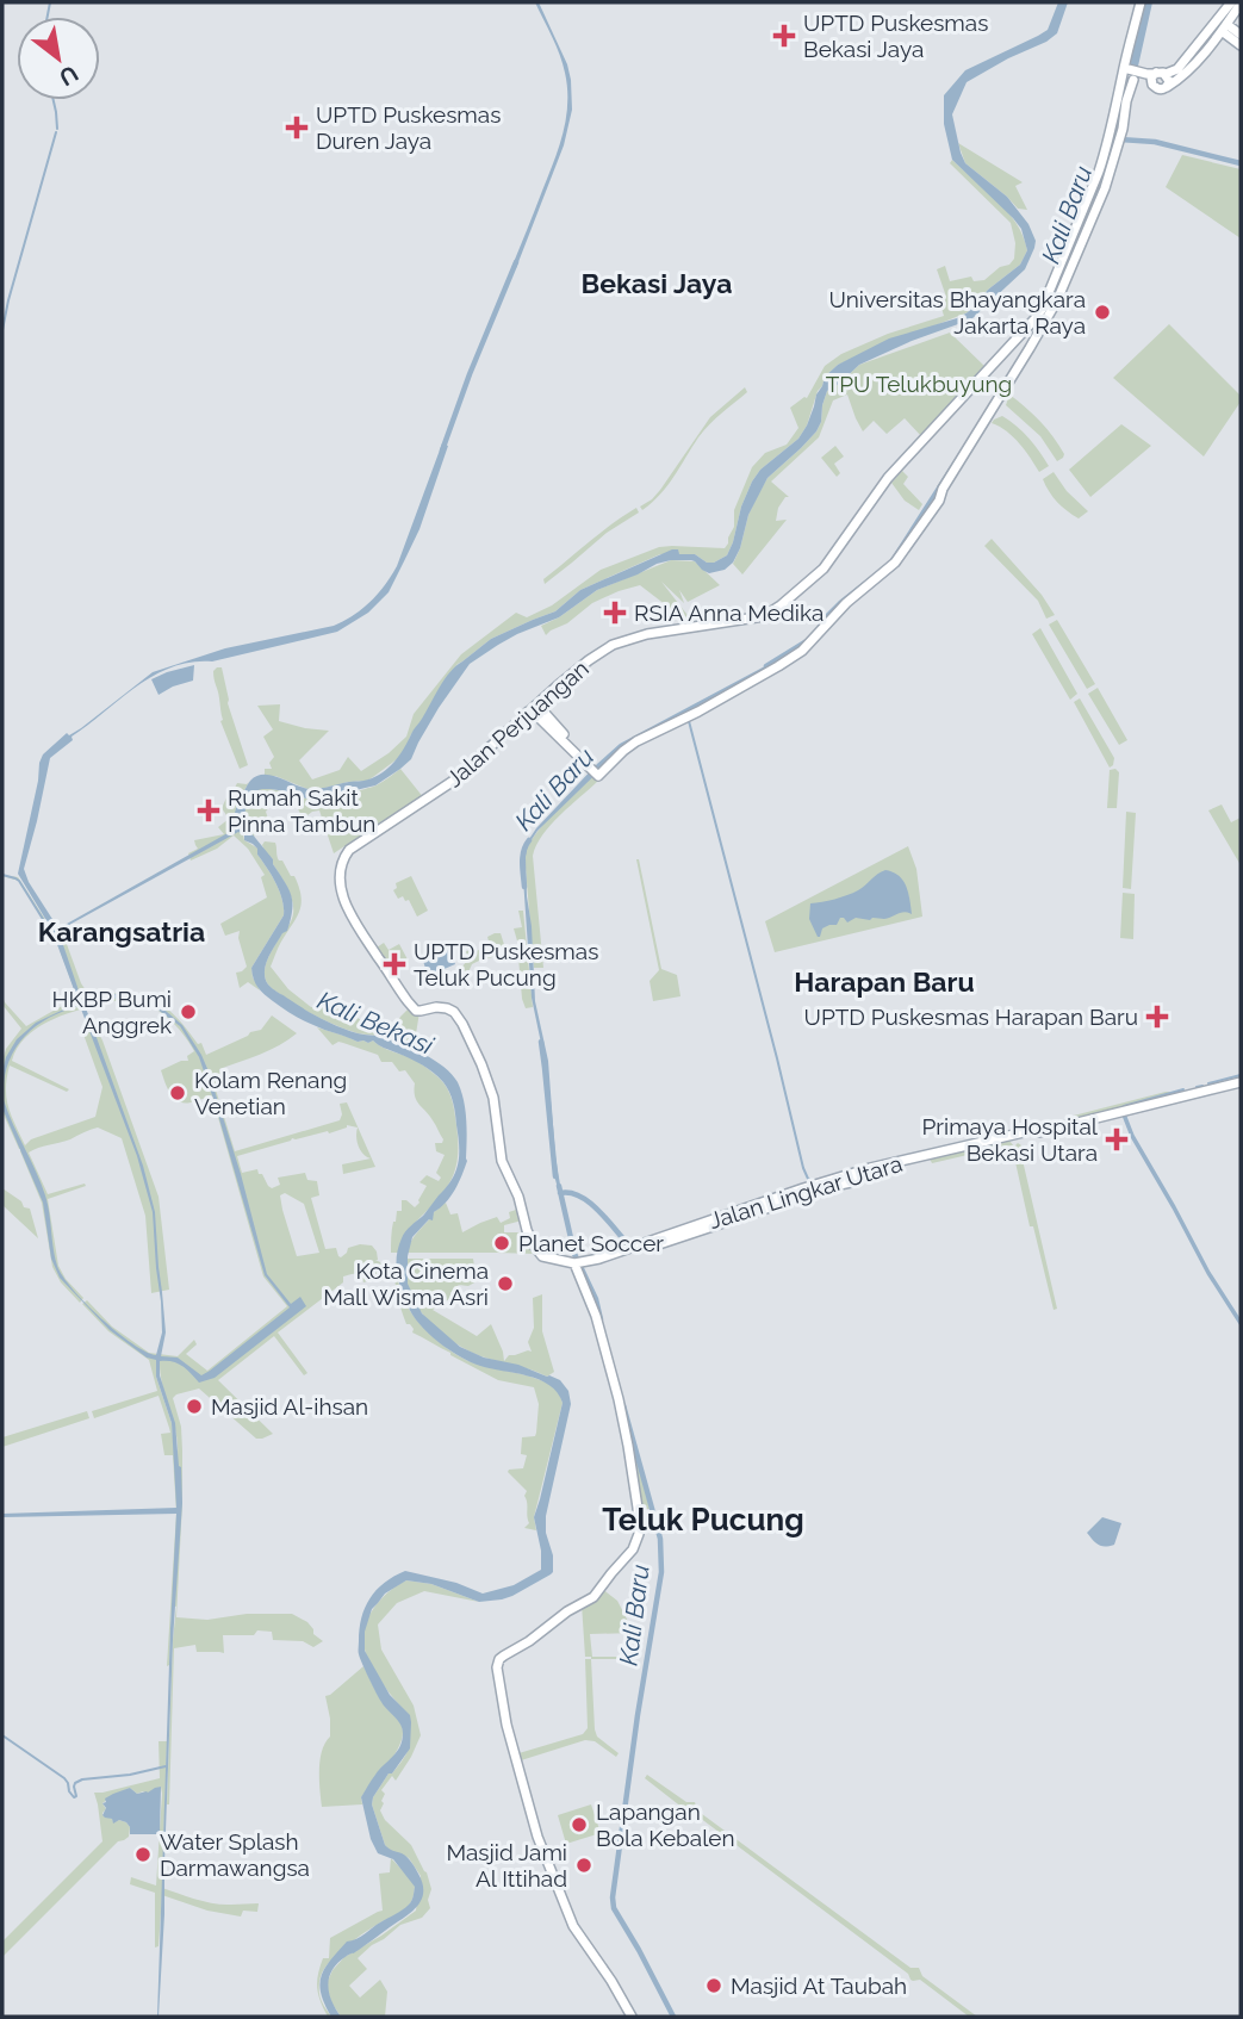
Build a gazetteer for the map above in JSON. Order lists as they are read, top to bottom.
{
  "streets": {
    "main road": ["Jalan Perjuangan", "Jalan Lingkar Utara"]
  },
  "crossings": [
    ["Jalan Perjuangan", "Jalan Lingkar Utara"]
  ],
  "districts": [
    "Bekasi Jaya",
    "Karangsatria",
    "Harapan Baru",
    "Teluk Pucung"
  ],
  "water": ["Kali Baru", "Kali Bekasi"],
  "parks": ["TPU Telukbuyung"],
  "places": {
    "health": [
      "UPTD Puskesmas Bekasi Jaya",
      "UPTD Puskesmas Duren Jaya",
      "RSIA Anna Medika",
      "Rumah Sakit Pinna Tambun",
      "UPTD Puskesmas Teluk Pucung",
      "UPTD Puskesmas Harapan Baru",
      "Primaya Hospital Bekasi Utara"
    ],
    "other": [
      "Universitas Bhayangkara Jakarta Raya",
      "HKBP Bumi Anggrek",
      "Kolam Renang Venetian",
      "Planet Soccer",
      "Kota Cinema Mall Wisma Asri",
      "Masjid Al-ihsan",
      "Lapangan Bola Kebalen",
      "Water Splash Darmawangsa",
      "Masjid Jami Al Ittihad",
      "Masjid At Taubah"
    ]
  },
  "north": "bottom right"
}
